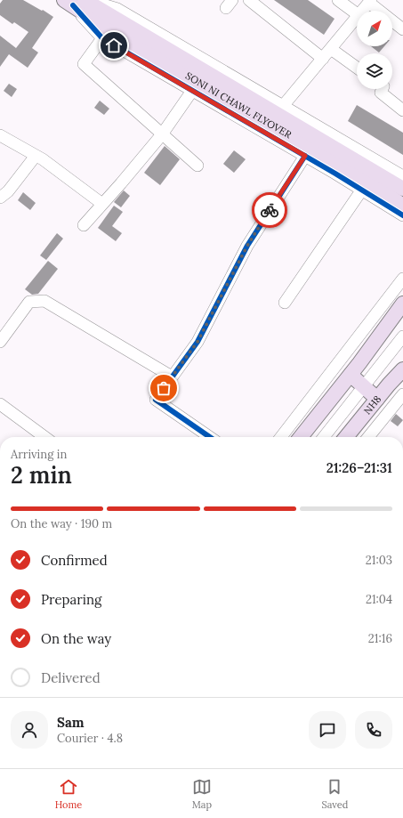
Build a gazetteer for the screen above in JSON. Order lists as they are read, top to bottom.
{
  "streets": {
    "main road": ["SONI NI CHAWL FLYOVER", "NH8"]
  },
  "north": "top right",
  "page": {
    "heading": ["2 min", "Arriving in", "21:26–21:31"],
    "panel": ["Sam", "Courier · 4.8"],
    "bar": "On the way · 190 m",
    "list": [
      ["Confirmed", "21:03"],
      ["Preparing", "21:04"],
      ["On the way", "21:16"],
      "Delivered"
    ],
    "tabs": ["Home", "Map", "Saved"]
  }
}
